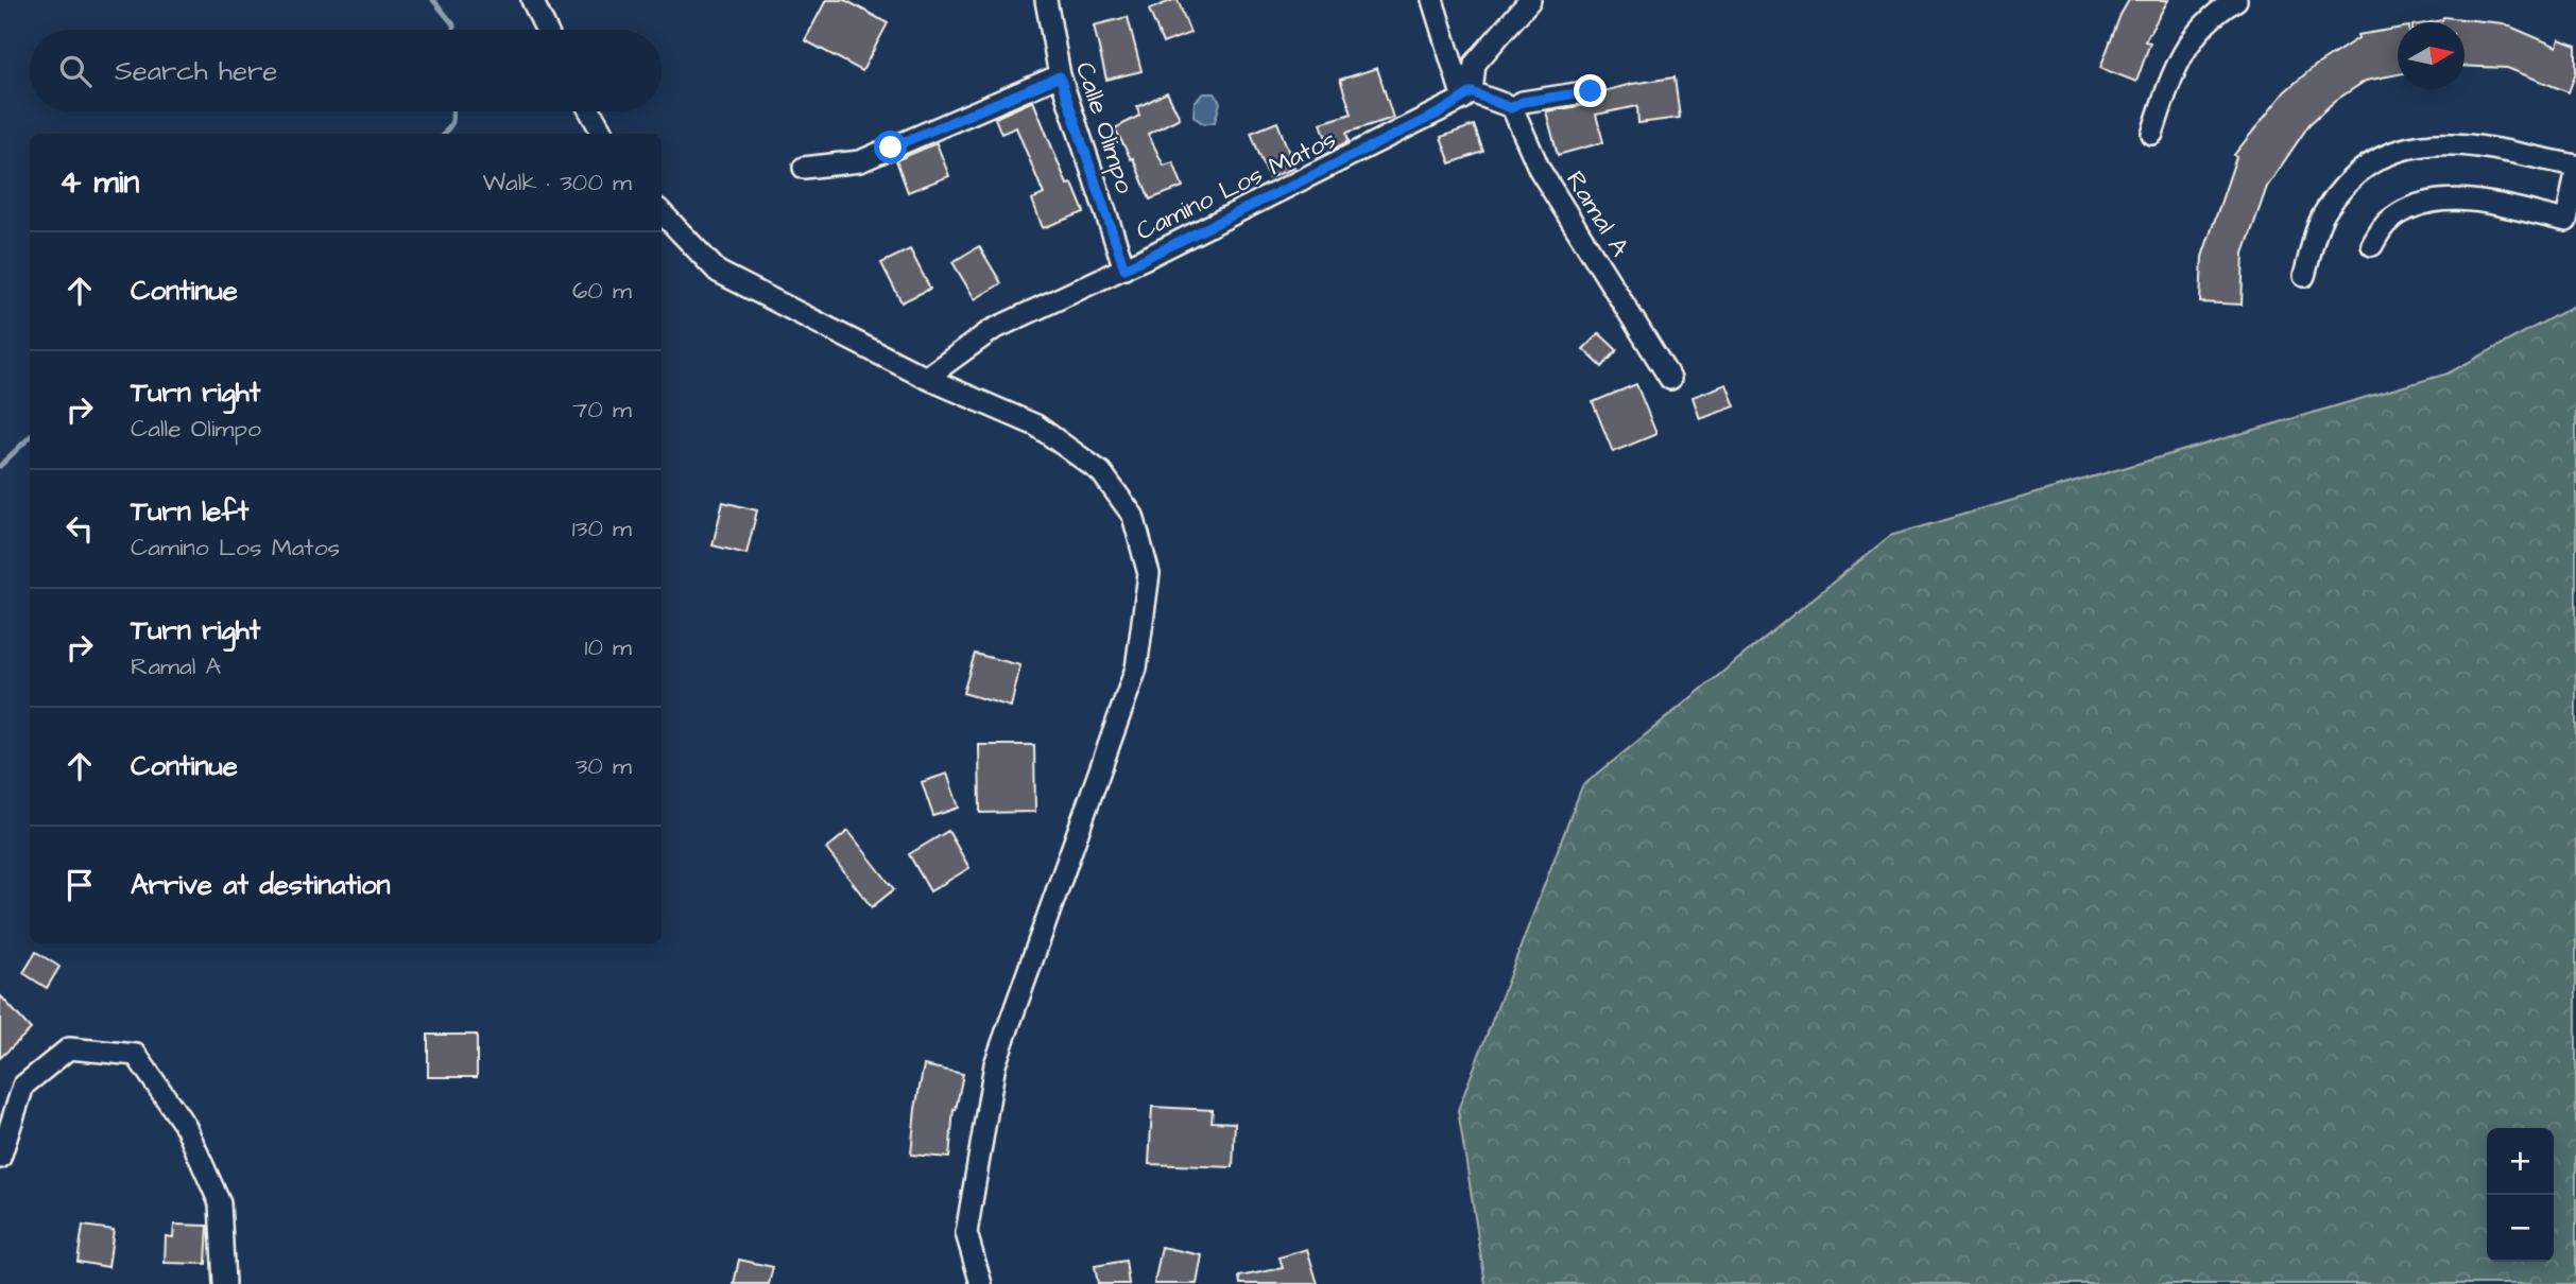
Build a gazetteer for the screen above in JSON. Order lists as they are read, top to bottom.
{
  "streets": {
    "street": ["Calle Olimpo", "Camino Los Matos", "Ramal A"]
  },
  "crossings": [
    ["Calle Olimpo", "Camino Los Matos"]
  ],
  "north": "right",
  "page": {
    "search": "Search here",
    "heading": ["4 min", "Walk · 300 m"],
    "list": [
      ["Continue", "60 m"],
      ["Turn right", "Calle Olimpo", "70 m"],
      ["Turn left", "Camino Los Matos", "130 m"],
      ["Turn right", "Ramal A", "10 m"],
      ["Continue", "30 m"],
      "Arrive at destination"
    ],
    "map_buttons": ["+", "−"]
  }
}
